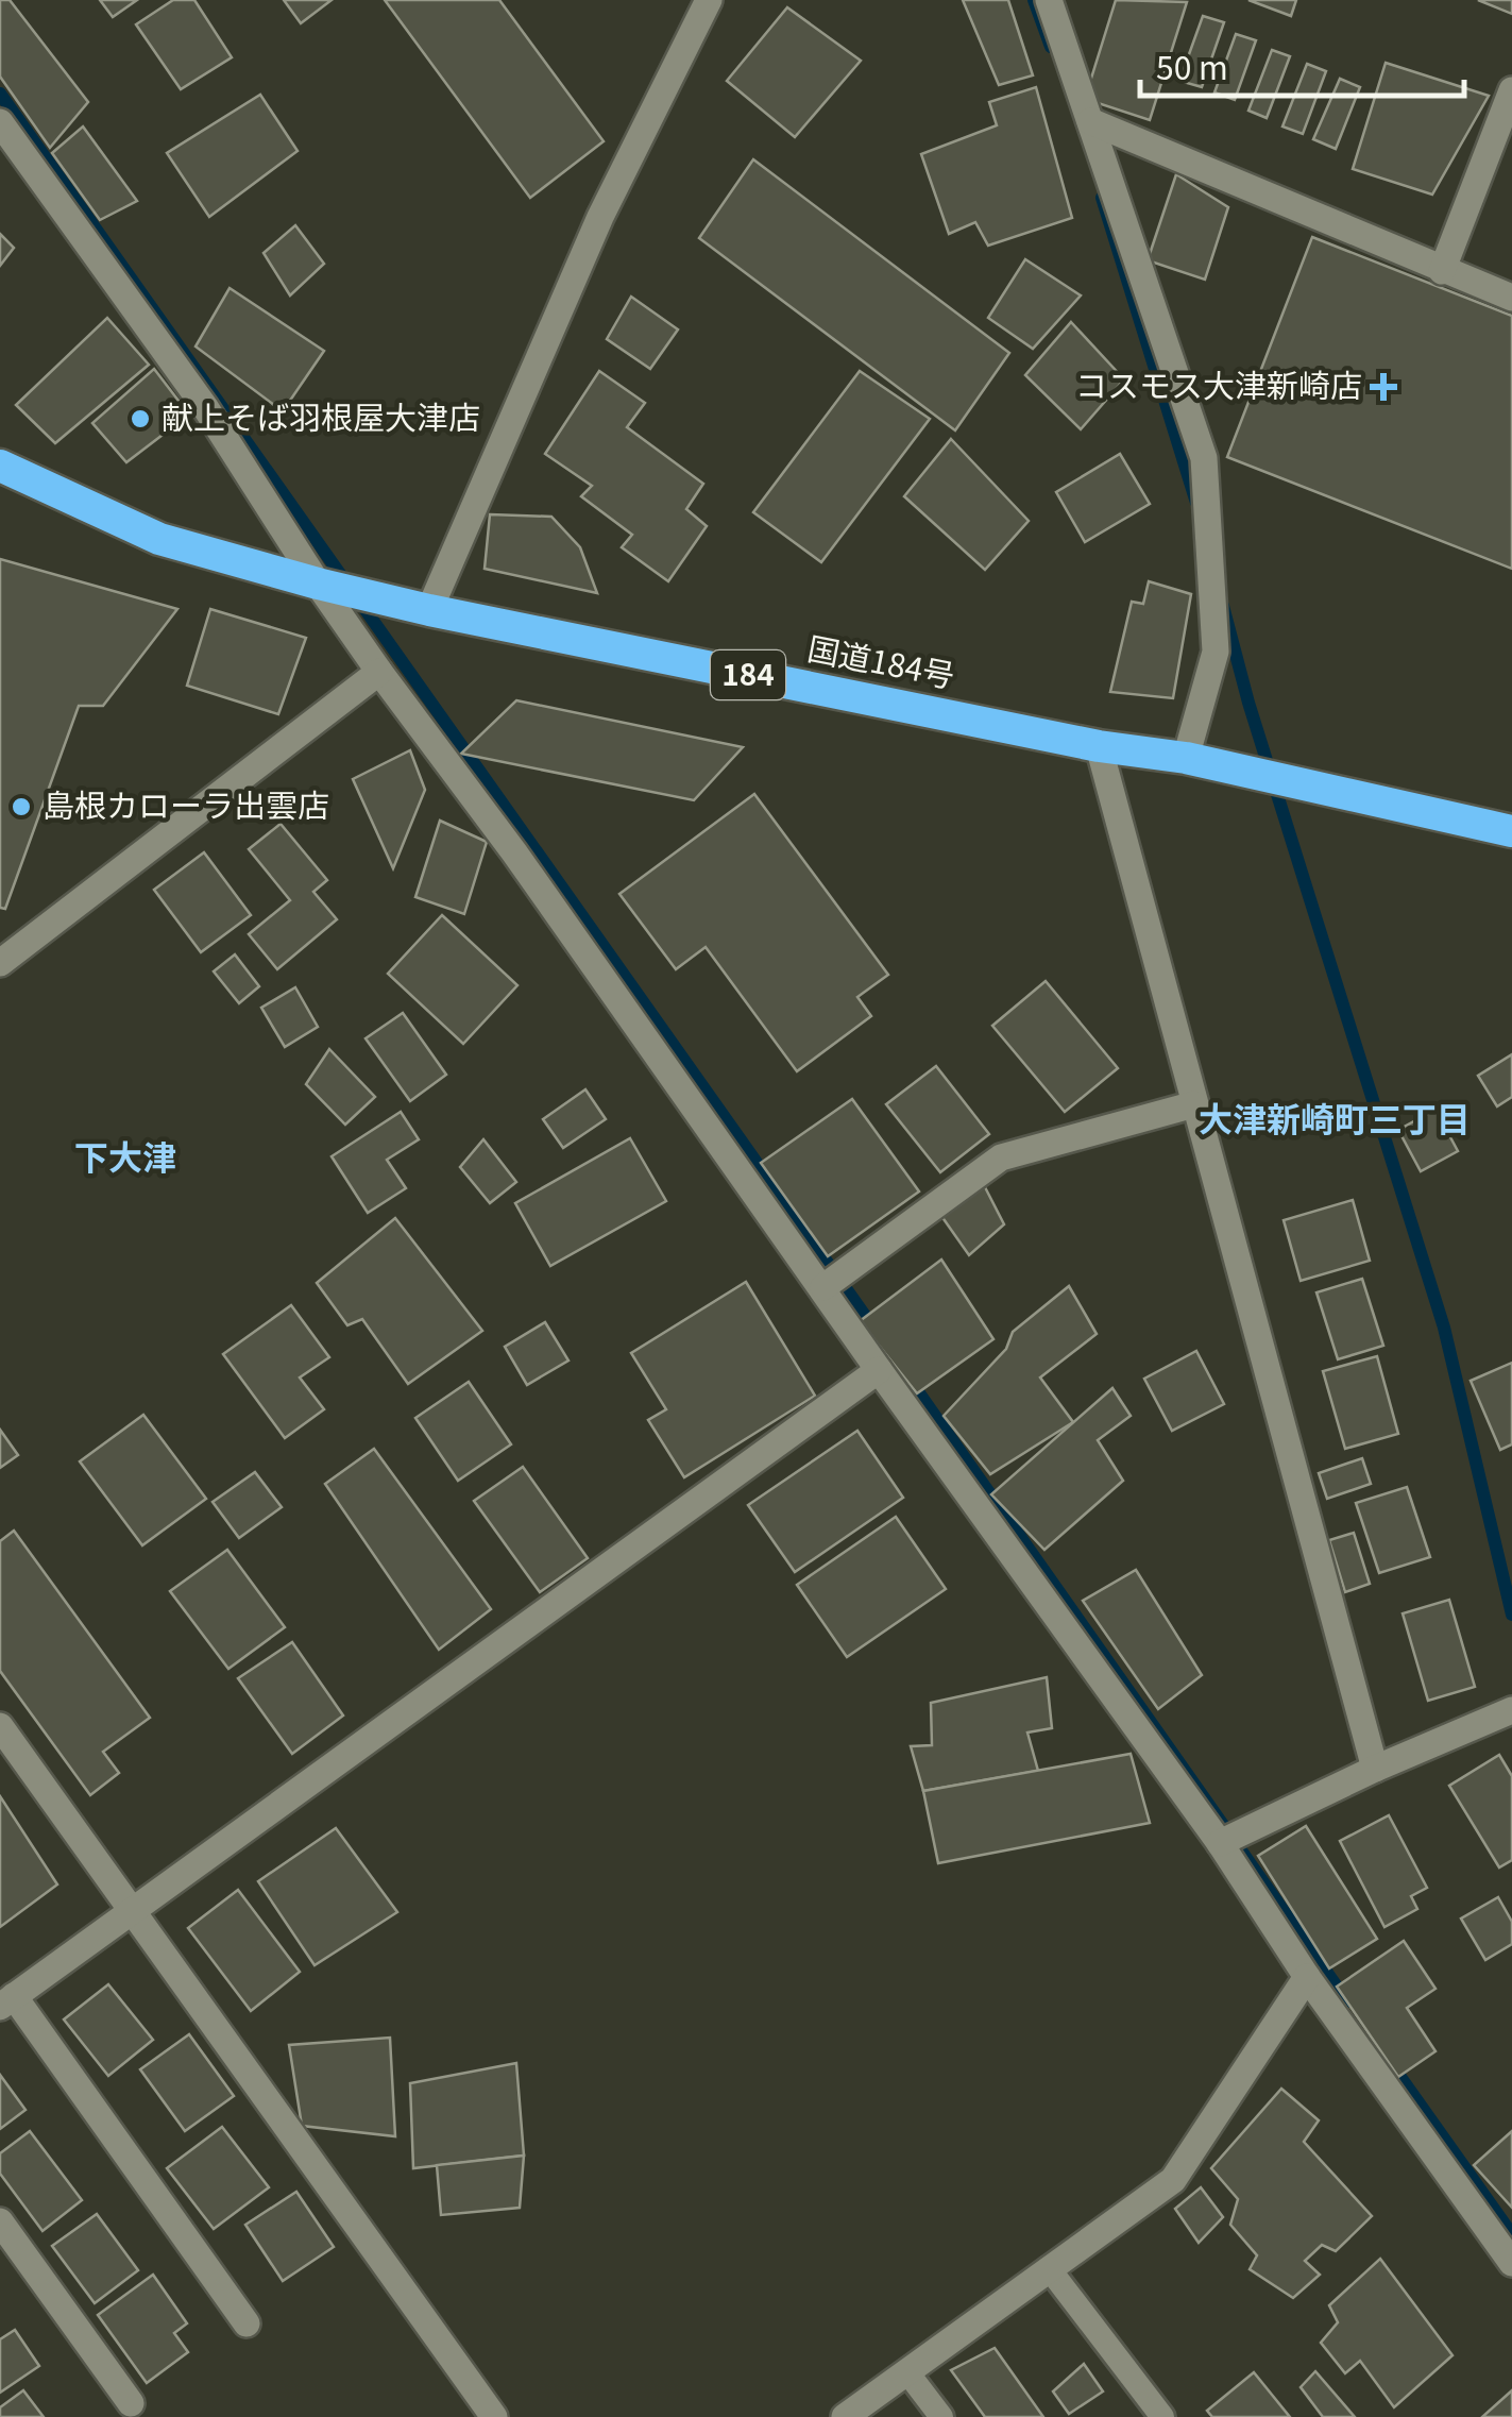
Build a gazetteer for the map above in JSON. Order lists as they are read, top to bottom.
{
  "streets": {
    "highway": ["国道184号", "184"]
  },
  "districts": ["大津新崎町三丁目", "下大津"],
  "places": {
    "health": ["コスモス大津新崎店"],
    "other": ["献上そば羽根屋大津店", "島根カローラ出雲店"]
  },
  "scale_bar": "50 m"
}
